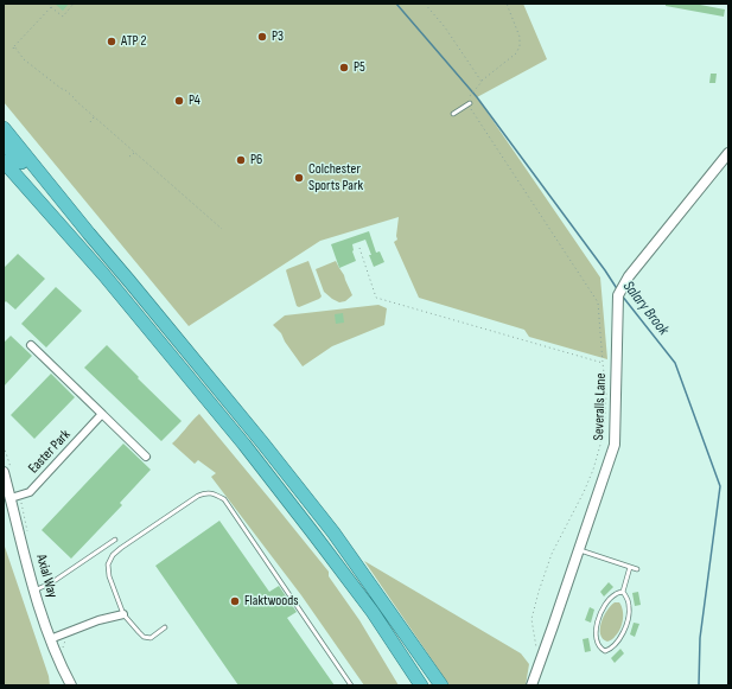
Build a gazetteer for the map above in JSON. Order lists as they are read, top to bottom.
{
  "streets": {
    "street": ["Severalls Lane", "Easter Park", "Axial Way"]
  },
  "crossings": [
    ["Easter Park", "Axial Way"]
  ],
  "water": ["Salary Brook"],
  "places": [
    "P3",
    "ATP 2",
    "P5",
    "P4",
    "P6",
    "Colchester Sports Park",
    "Flaktwoods"
  ]
}
